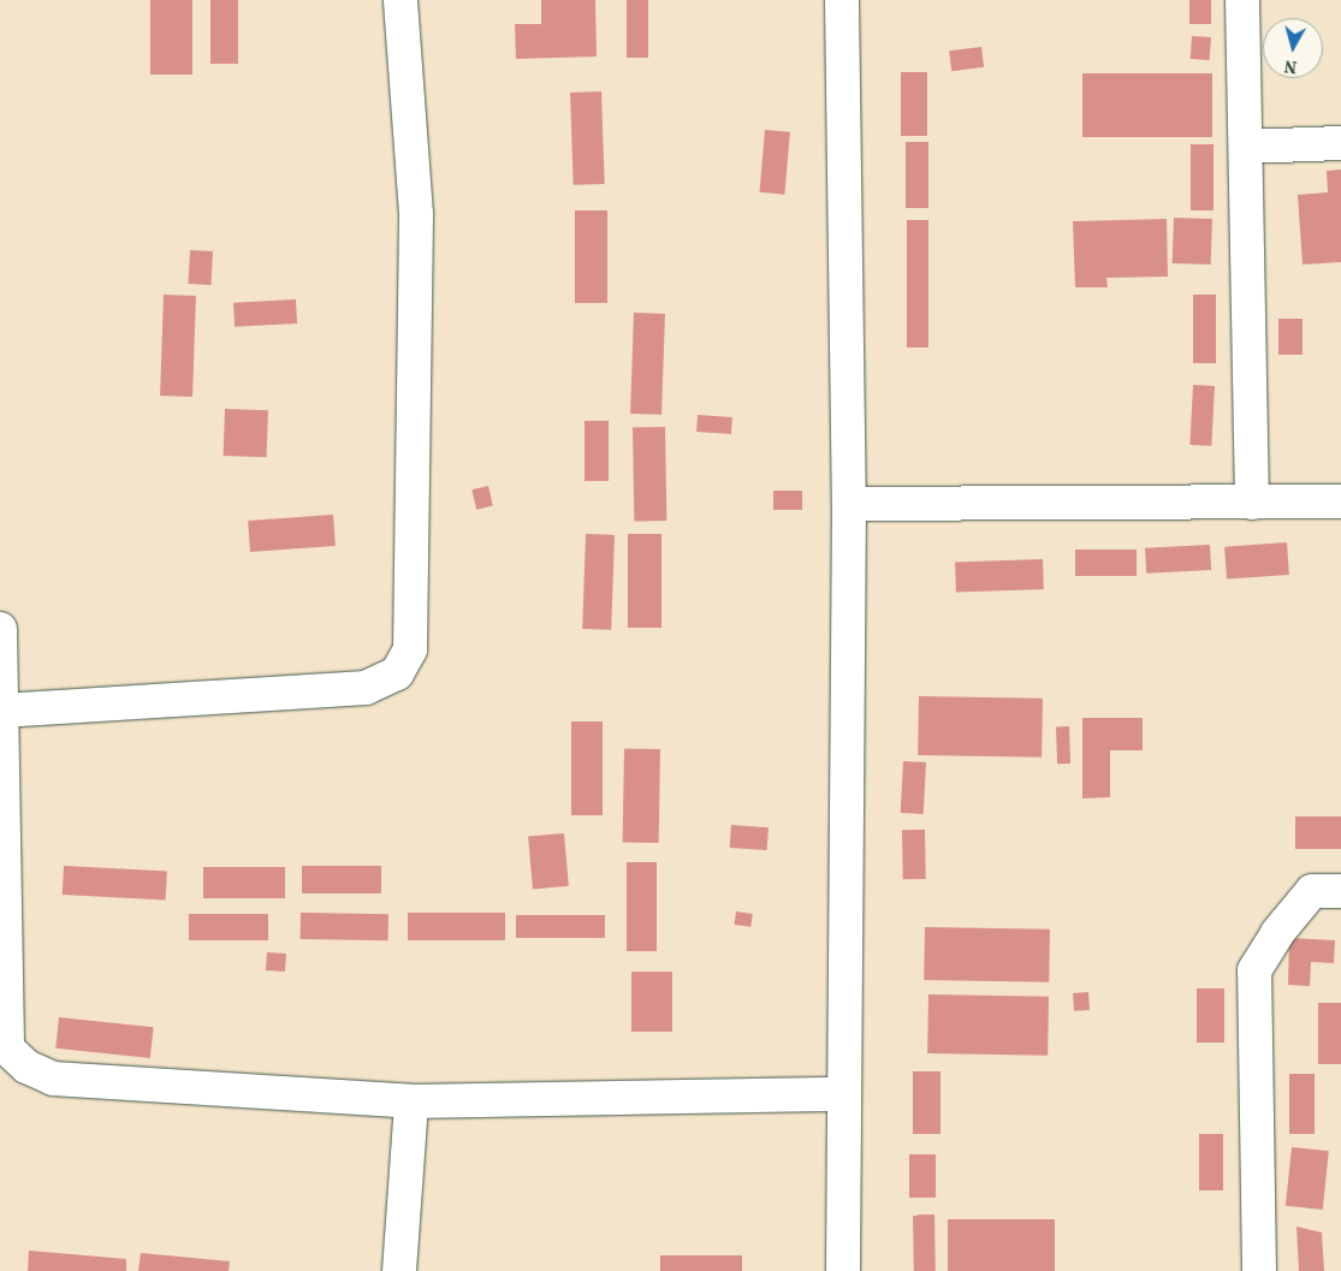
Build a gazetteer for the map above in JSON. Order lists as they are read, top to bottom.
{
  "north": "bottom"
}
